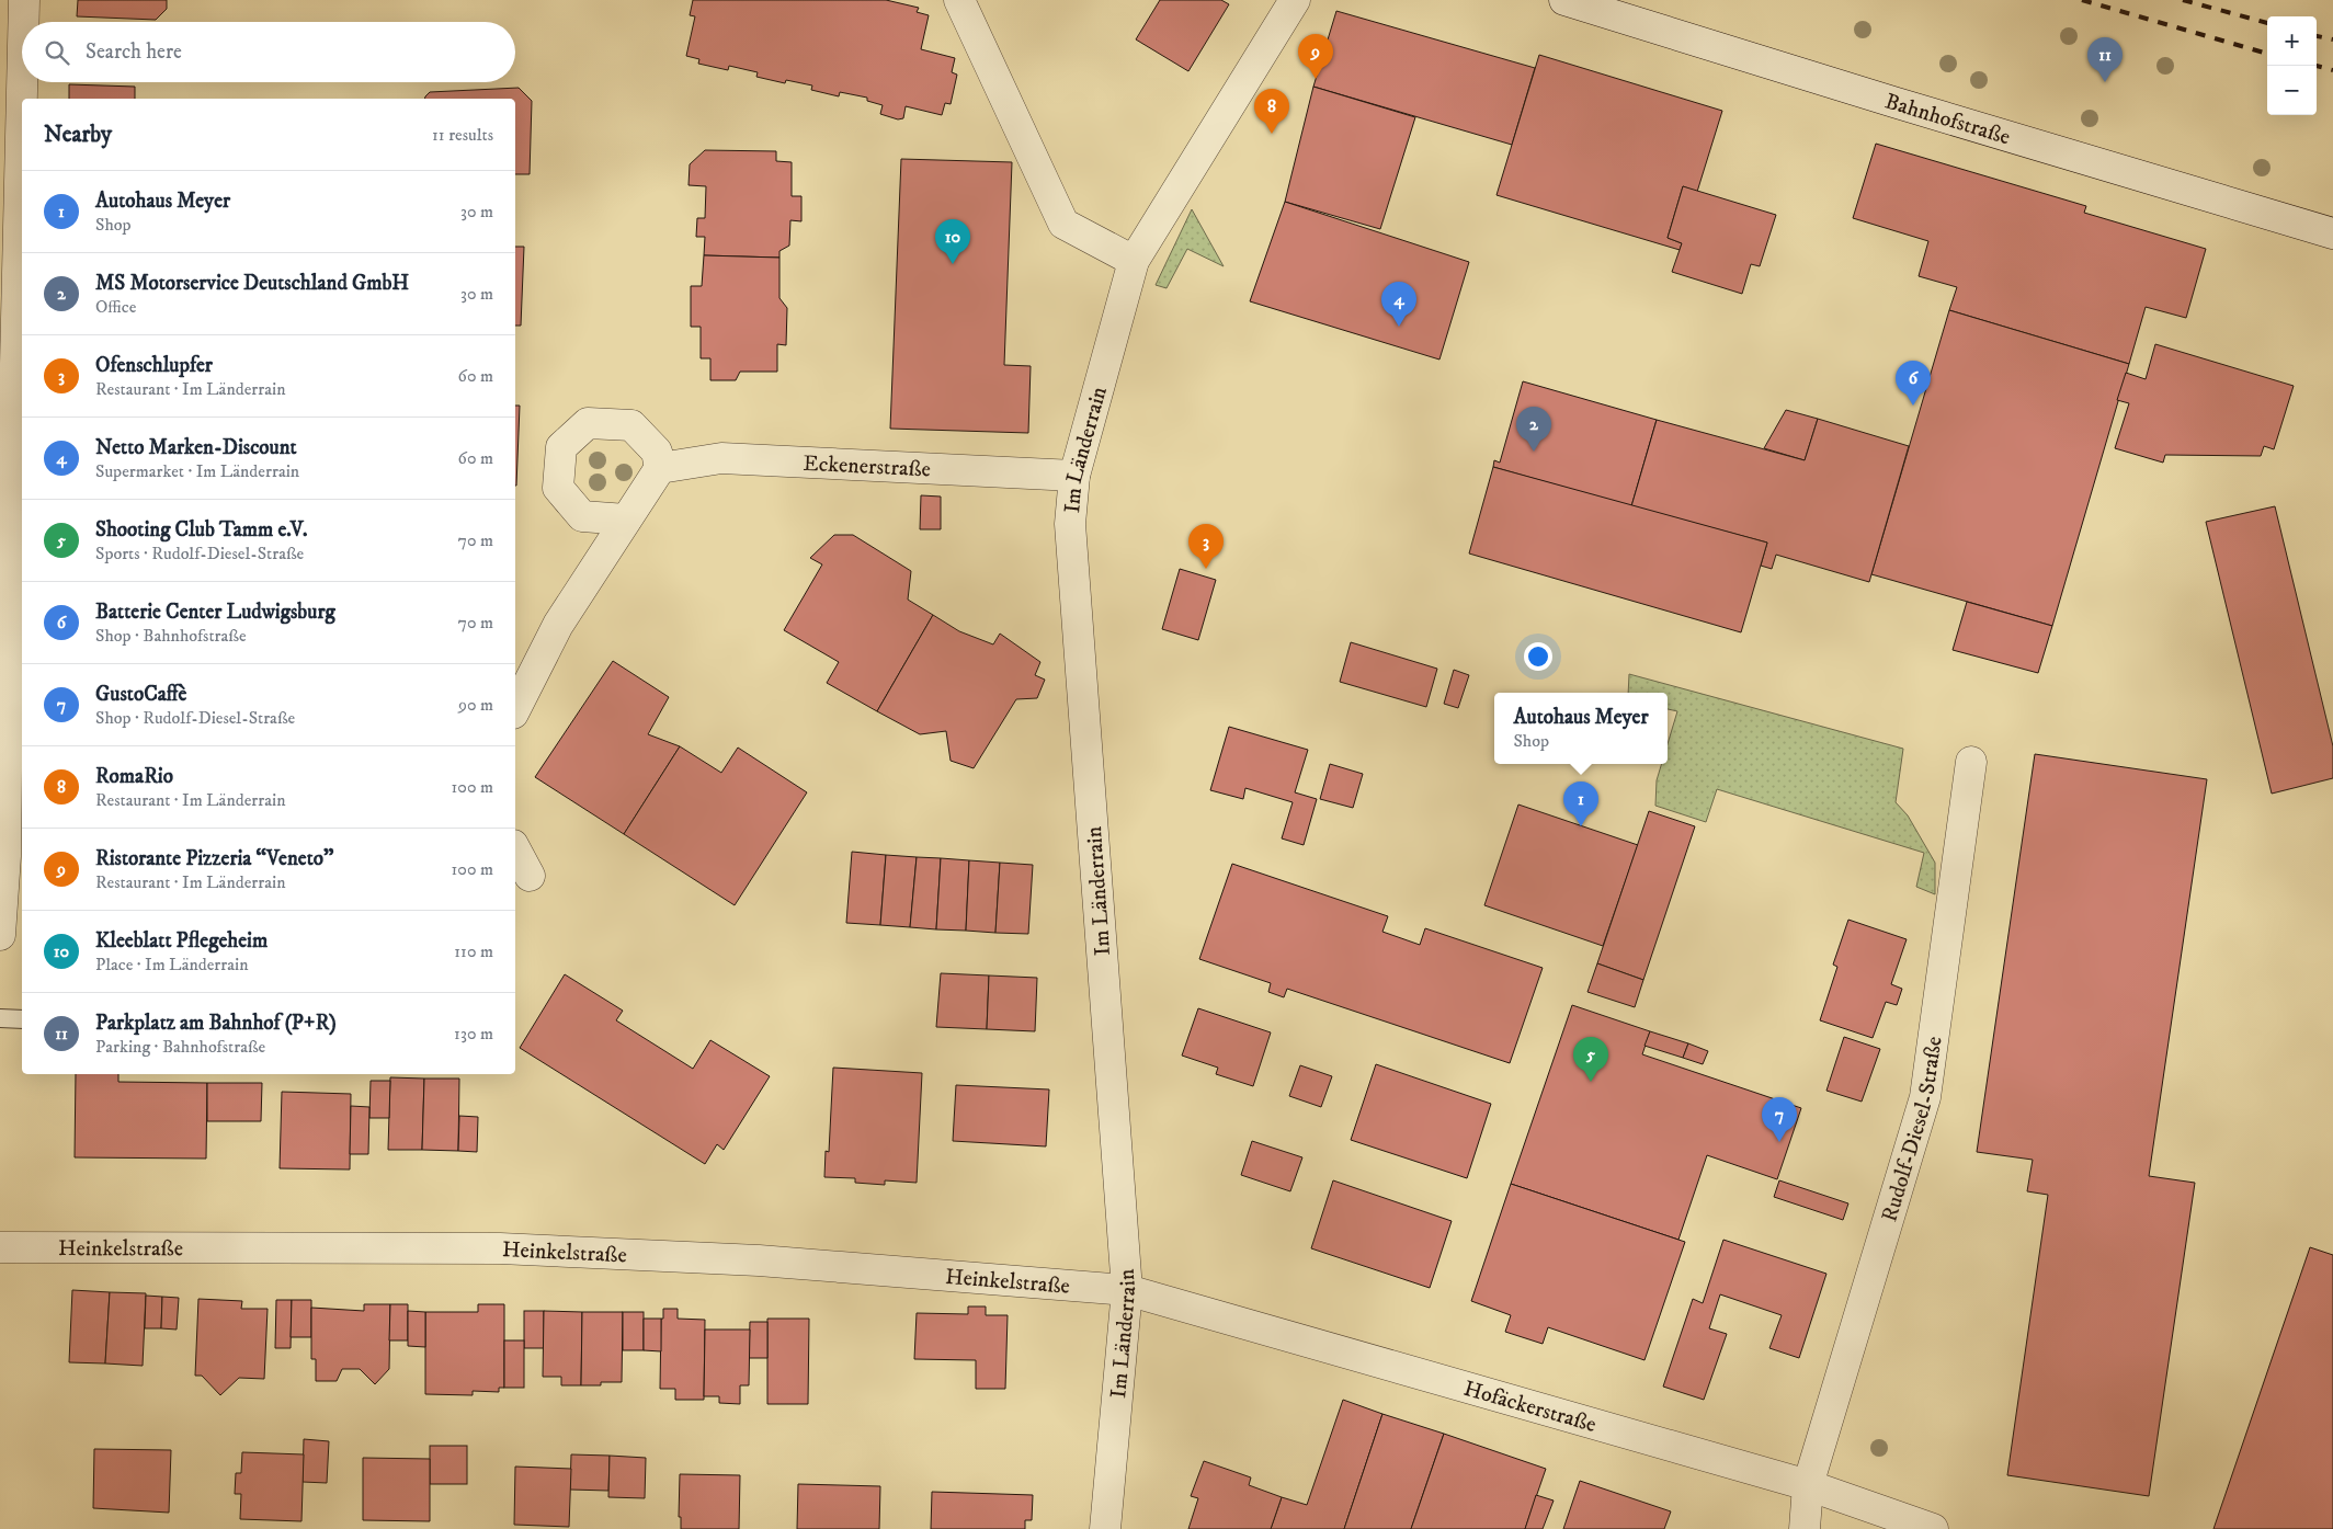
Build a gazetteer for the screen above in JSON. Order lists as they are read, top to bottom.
{
  "streets": {
    "street": [
      "Bahnhofstraße",
      "Im Länderrain",
      "Eckenerstraße",
      "Rudolf-Diesel-Straße",
      "Heinkelstraße",
      "Hofäckerstraße"
    ]
  },
  "crossings": [
    ["Im Länderrain", "Eckenerstraße"],
    ["Im Länderrain", "Heinkelstraße"],
    ["Im Länderrain", "Hofäckerstraße"],
    ["Rudolf-Diesel-Straße", "Hofäckerstraße"],
    ["Heinkelstraße", "Hofäckerstraße"]
  ],
  "page": {
    "map_buttons": ["+", "−"],
    "search": "Search here",
    "pins": [
      "9",
      "11",
      "8",
      "10",
      "4",
      "6",
      "2",
      "3",
      "1",
      "5",
      "7"
    ],
    "heading": ["Nearby", "11 results"],
    "list": [
      {
        "mark": "1",
        "name": "Autohaus Meyer",
        "note": "Shop",
        "value": "30 m"
      },
      {
        "mark": "2",
        "name": "MS Motorservice Deutschland GmbH",
        "note": "Office",
        "value": "30 m"
      },
      {
        "mark": "3",
        "name": "Ofenschlupfer",
        "note": "Restaurant · Im Länderrain",
        "value": "60 m"
      },
      {
        "mark": "4",
        "name": "Netto Marken-Discount",
        "note": "Supermarket · Im Länderrain",
        "value": "60 m"
      },
      {
        "mark": "5",
        "name": "Shooting Club Tamm e.V.",
        "note": "Sports · Rudolf-Diesel-Straße",
        "value": "70 m"
      },
      {
        "mark": "6",
        "name": "Batterie Center Ludwigsburg",
        "note": "Shop · Bahnhofstraße",
        "value": "70 m"
      },
      {
        "mark": "7",
        "name": "GustoCaffè",
        "note": "Shop · Rudolf-Diesel-Straße",
        "value": "90 m"
      },
      {
        "mark": "8",
        "name": "RomaRio",
        "note": "Restaurant · Im Länderrain",
        "value": "100 m"
      },
      {
        "mark": "9",
        "name": "Ristorante Pizzeria “Veneto”",
        "note": "Restaurant · Im Länderrain",
        "value": "100 m"
      },
      {
        "mark": "10",
        "name": "Kleeblatt Pflegeheim",
        "note": "Place · Im Länderrain",
        "value": "110 m"
      },
      {
        "mark": "11",
        "name": "Parkplatz am Bahnhof (P+R)",
        "note": "Parking · Bahnhofstraße",
        "value": "130 m"
      }
    ],
    "popup": ["Autohaus Meyer", "Shop"]
  }
}
